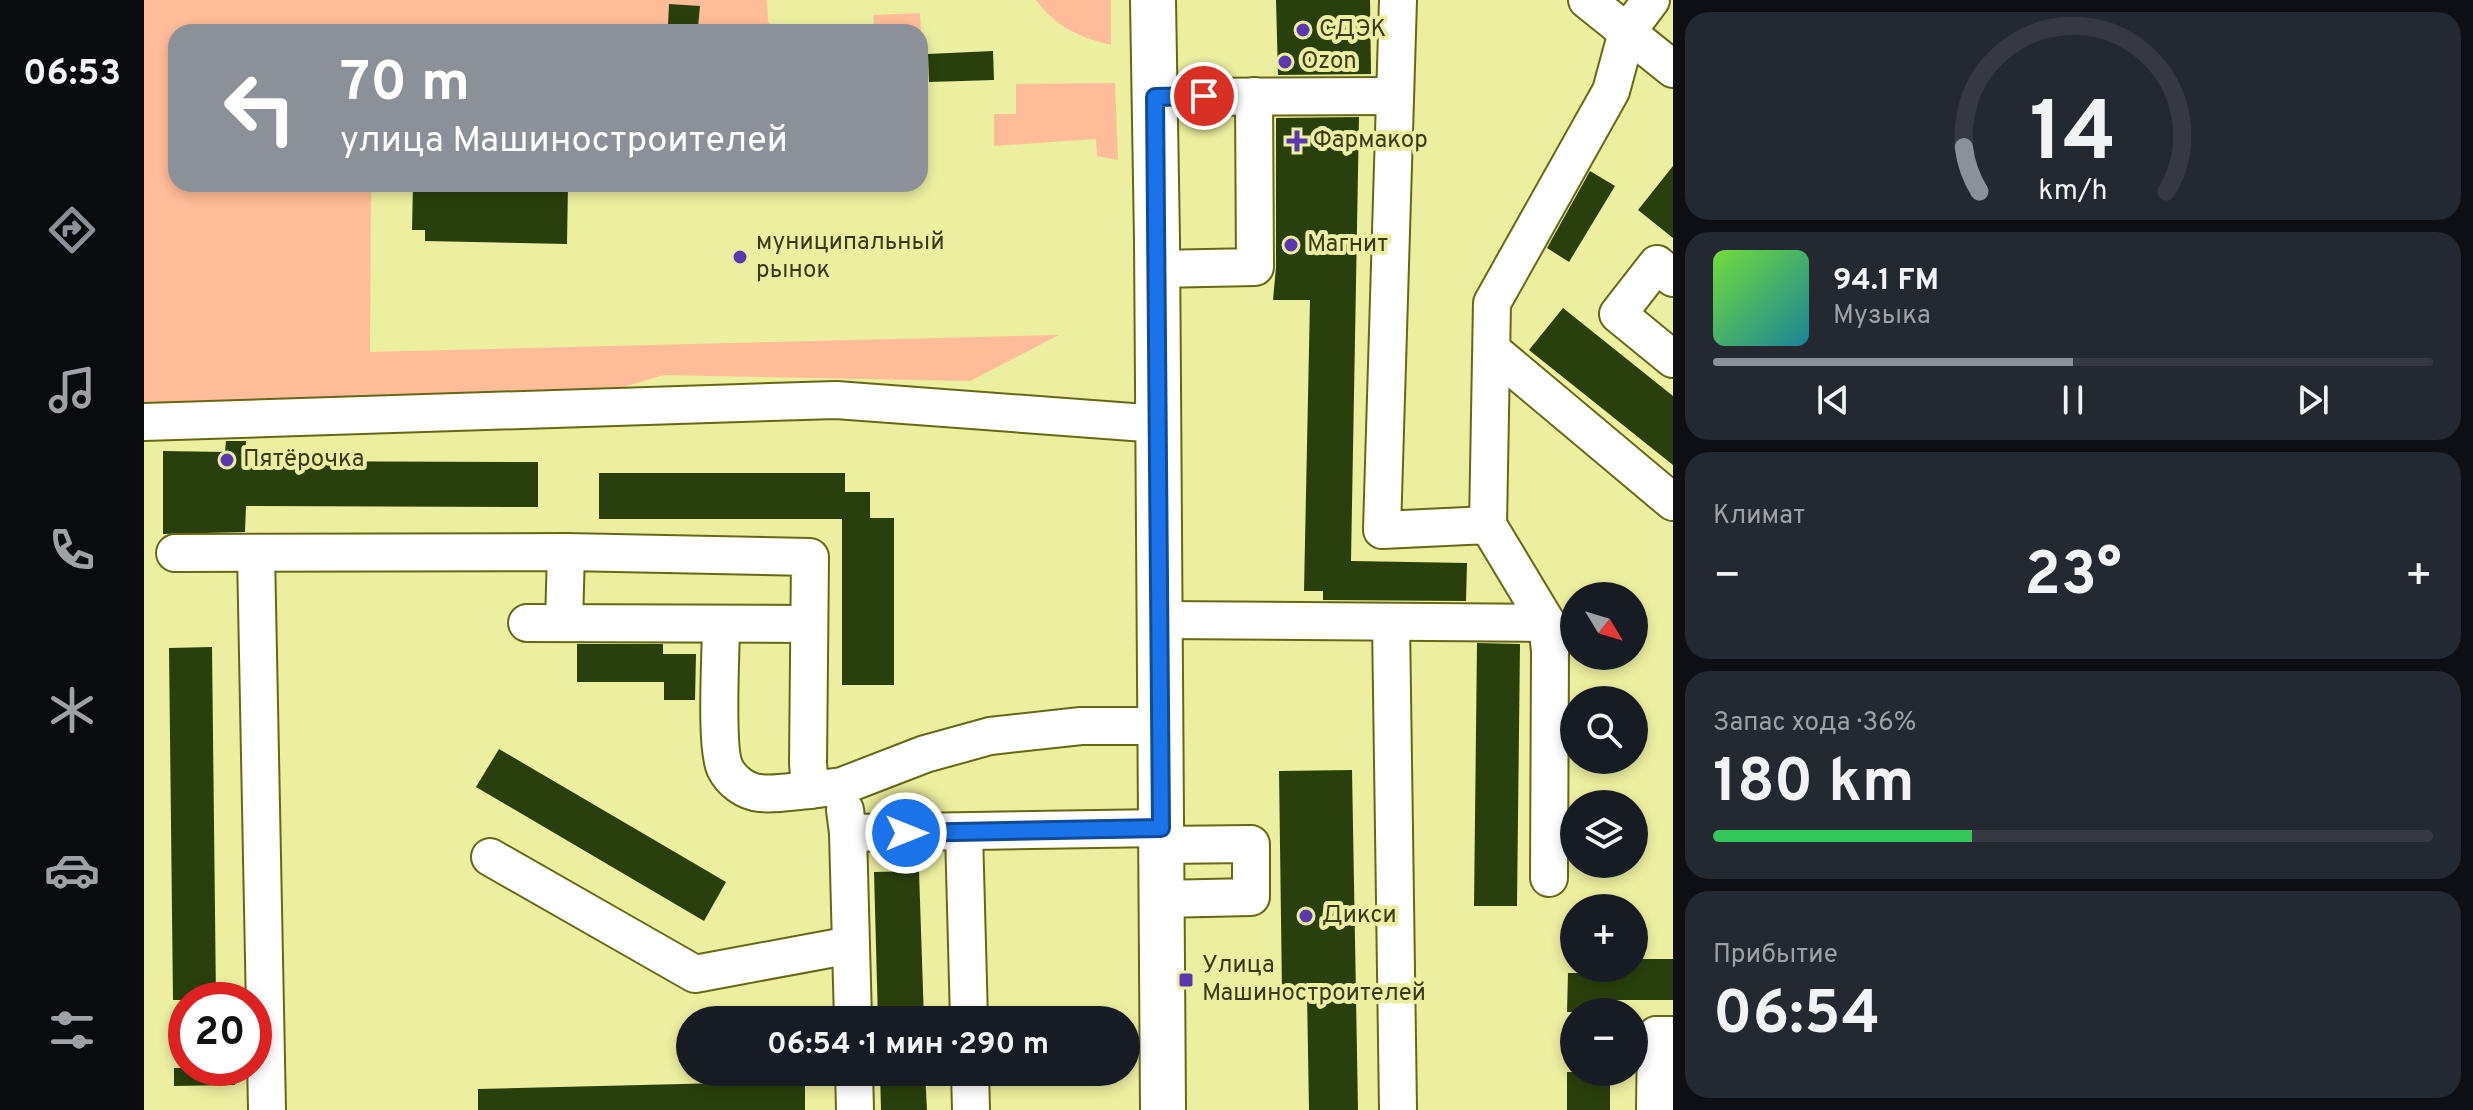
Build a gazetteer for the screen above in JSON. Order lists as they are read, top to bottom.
{
  "places": {
    "other": [
      "СДЭК",
      "Ozon",
      "Магнит",
      "муниципальный рынок",
      "Пятёрочка",
      "Дикси"
    ],
    "health": ["Фармакор"],
    "transit": ["Улица Машиностроителей"]
  },
  "north": "bottom right",
  "page": {
    "tabs": "06:53",
    "turn": ["70 m", "улица Машиностроителей"],
    "song": ["94.1 FM", "Музыка"],
    "tile": [
      "Климат",
      ["Запас хода · 36%", "180 km"],
      ["Прибытие", "06:54"]
    ],
    "heat": ["−", "23°", "+"],
    "map_buttons": ["+", "−"],
    "limit": "20",
    "trip": "06:54 · 1 мин · 290 m",
    "gauge": ["14", "km/h"]
  }
}
